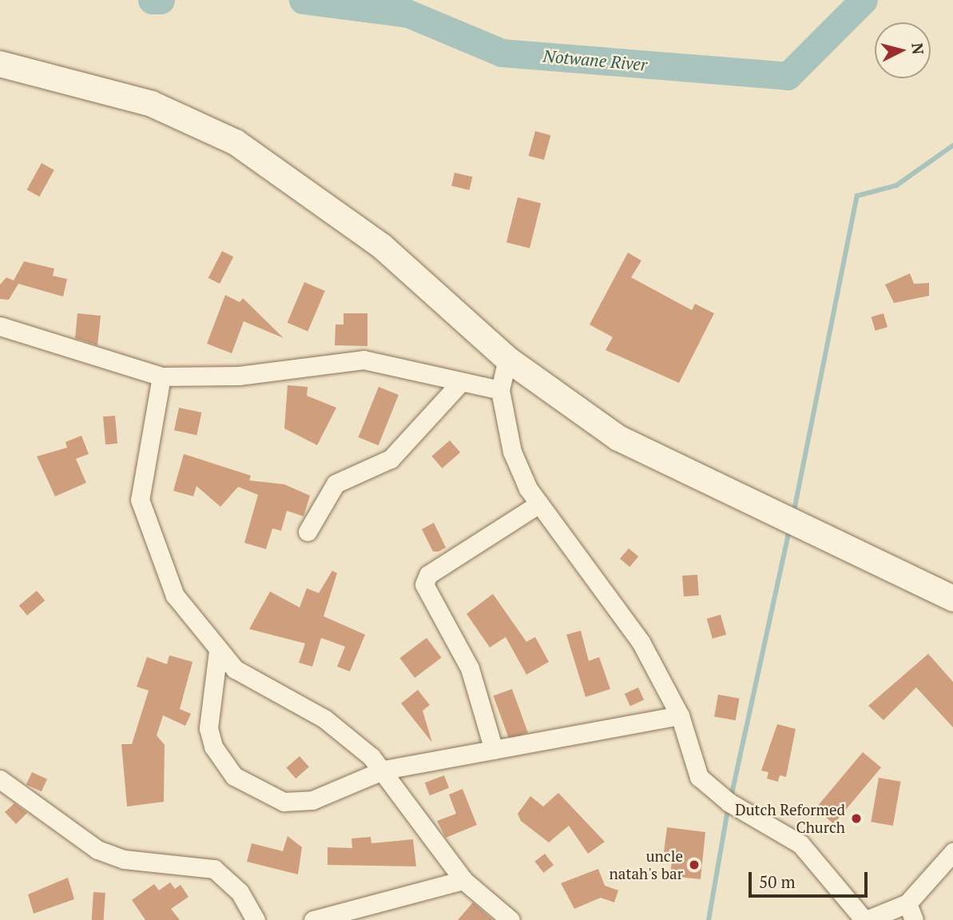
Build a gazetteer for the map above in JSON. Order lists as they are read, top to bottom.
{
  "water": ["Notwane River"],
  "places": ["Dutch Reformed Church", "uncle natah's bar"],
  "scale_bar": "50 m",
  "north": "right"
}
